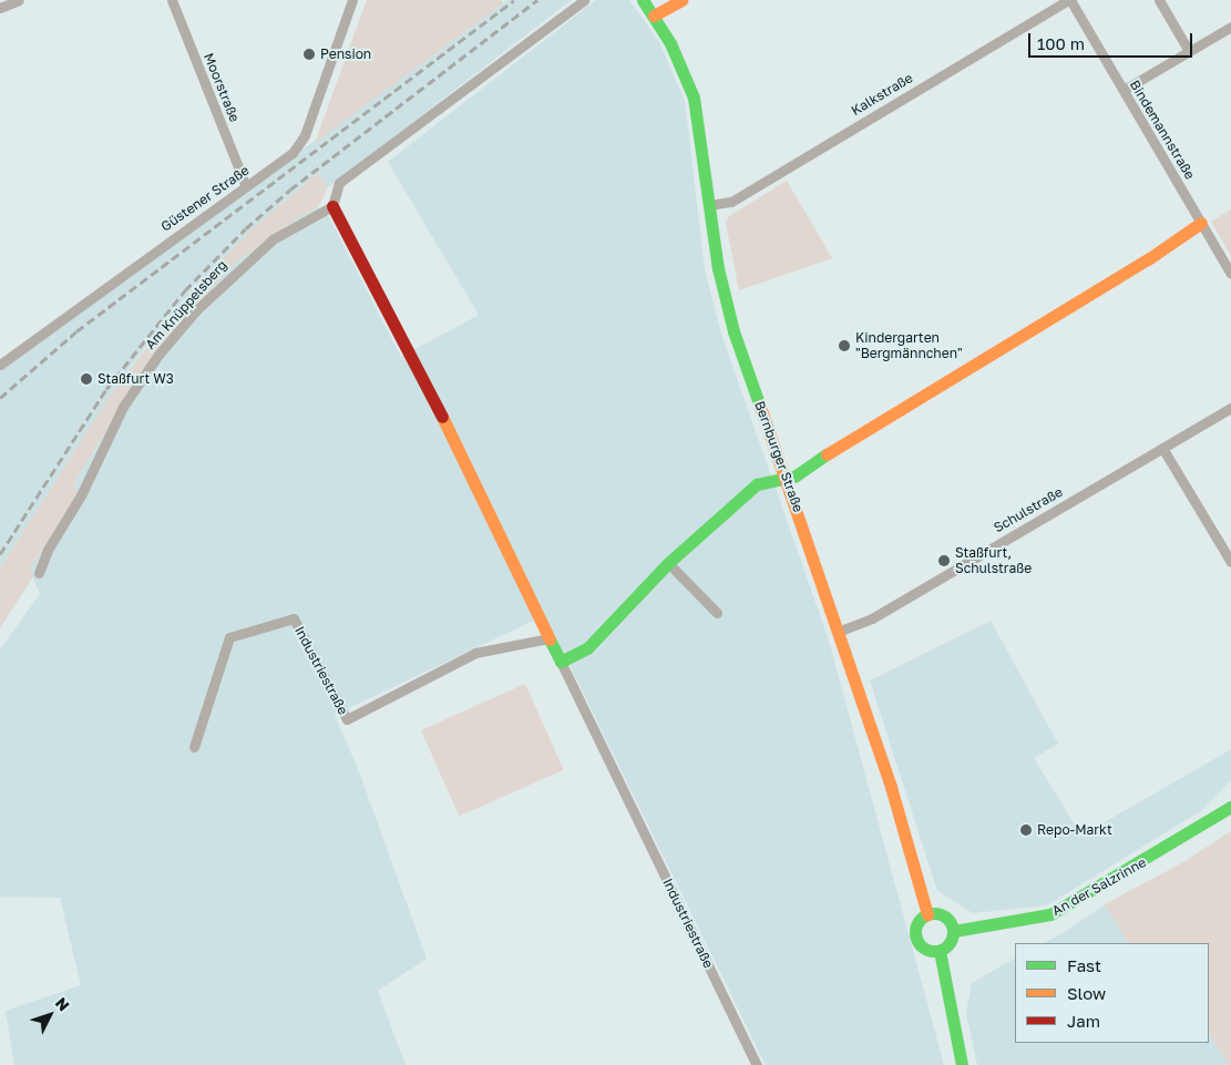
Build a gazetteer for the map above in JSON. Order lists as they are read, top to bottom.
{
  "streets": {
    "main road": ["Bernburger Straße", "Industriestraße", "An der Salzrinne"],
    "street": [
      "Moorstraße",
      "Kalkstraße",
      "Bindemannstraße",
      "Güstener Straße",
      "Am Knüppelsberg",
      "Schulstraße"
    ]
  },
  "crossings": [
    ["Moorstraße", "Güstener Straße"],
    ["Kalkstraße", "Bindemannstraße"],
    ["Kalkstraße", "Bernburger Straße"],
    ["Am Knüppelsberg", "Industriestraße"],
    ["Bernburger Straße", "Schulstraße"],
    ["Bernburger Straße", "An der Salzrinne"]
  ],
  "places": [
    "Pension",
    "Kindergarten \"Bergmännchen\"",
    "Staßfurt W3",
    "Staßfurt, Schulstraße",
    "Repo-Markt"
  ],
  "legend": ["Fast", "Slow", "Jam"],
  "scale_bar": "100 m",
  "north": "top right"
}
